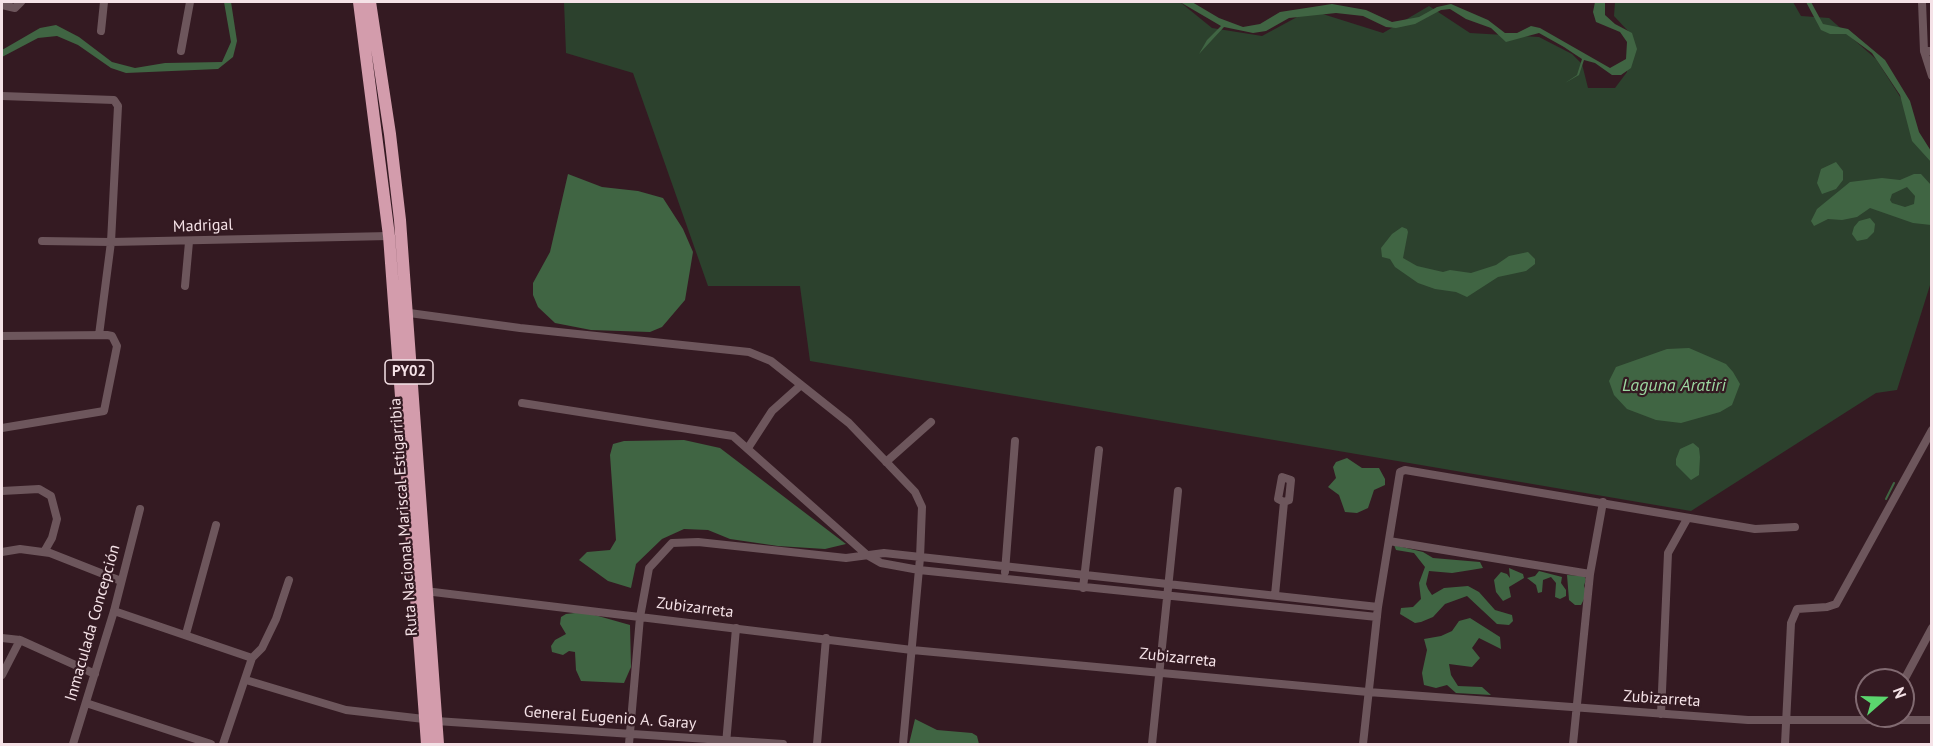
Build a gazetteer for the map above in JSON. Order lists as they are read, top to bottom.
{
  "streets": {
    "highway": ["PY02", "Ruta Nacional Mariscal Estigarribia"],
    "street": [
      "Madrigal",
      "Zubizarreta",
      "Inmaculada Concepción",
      "General Eugenio A. Garay"
    ]
  },
  "crossings": [
    ["Madrigal", "Ruta Nacional Mariscal Estigarribia"],
    ["Ruta Nacional Mariscal Estigarribia", "Zubizarreta"],
    ["Ruta Nacional Mariscal Estigarribia", "General Eugenio A. Garay"]
  ],
  "water": ["Laguna Aratiri"],
  "north": "right"
}
